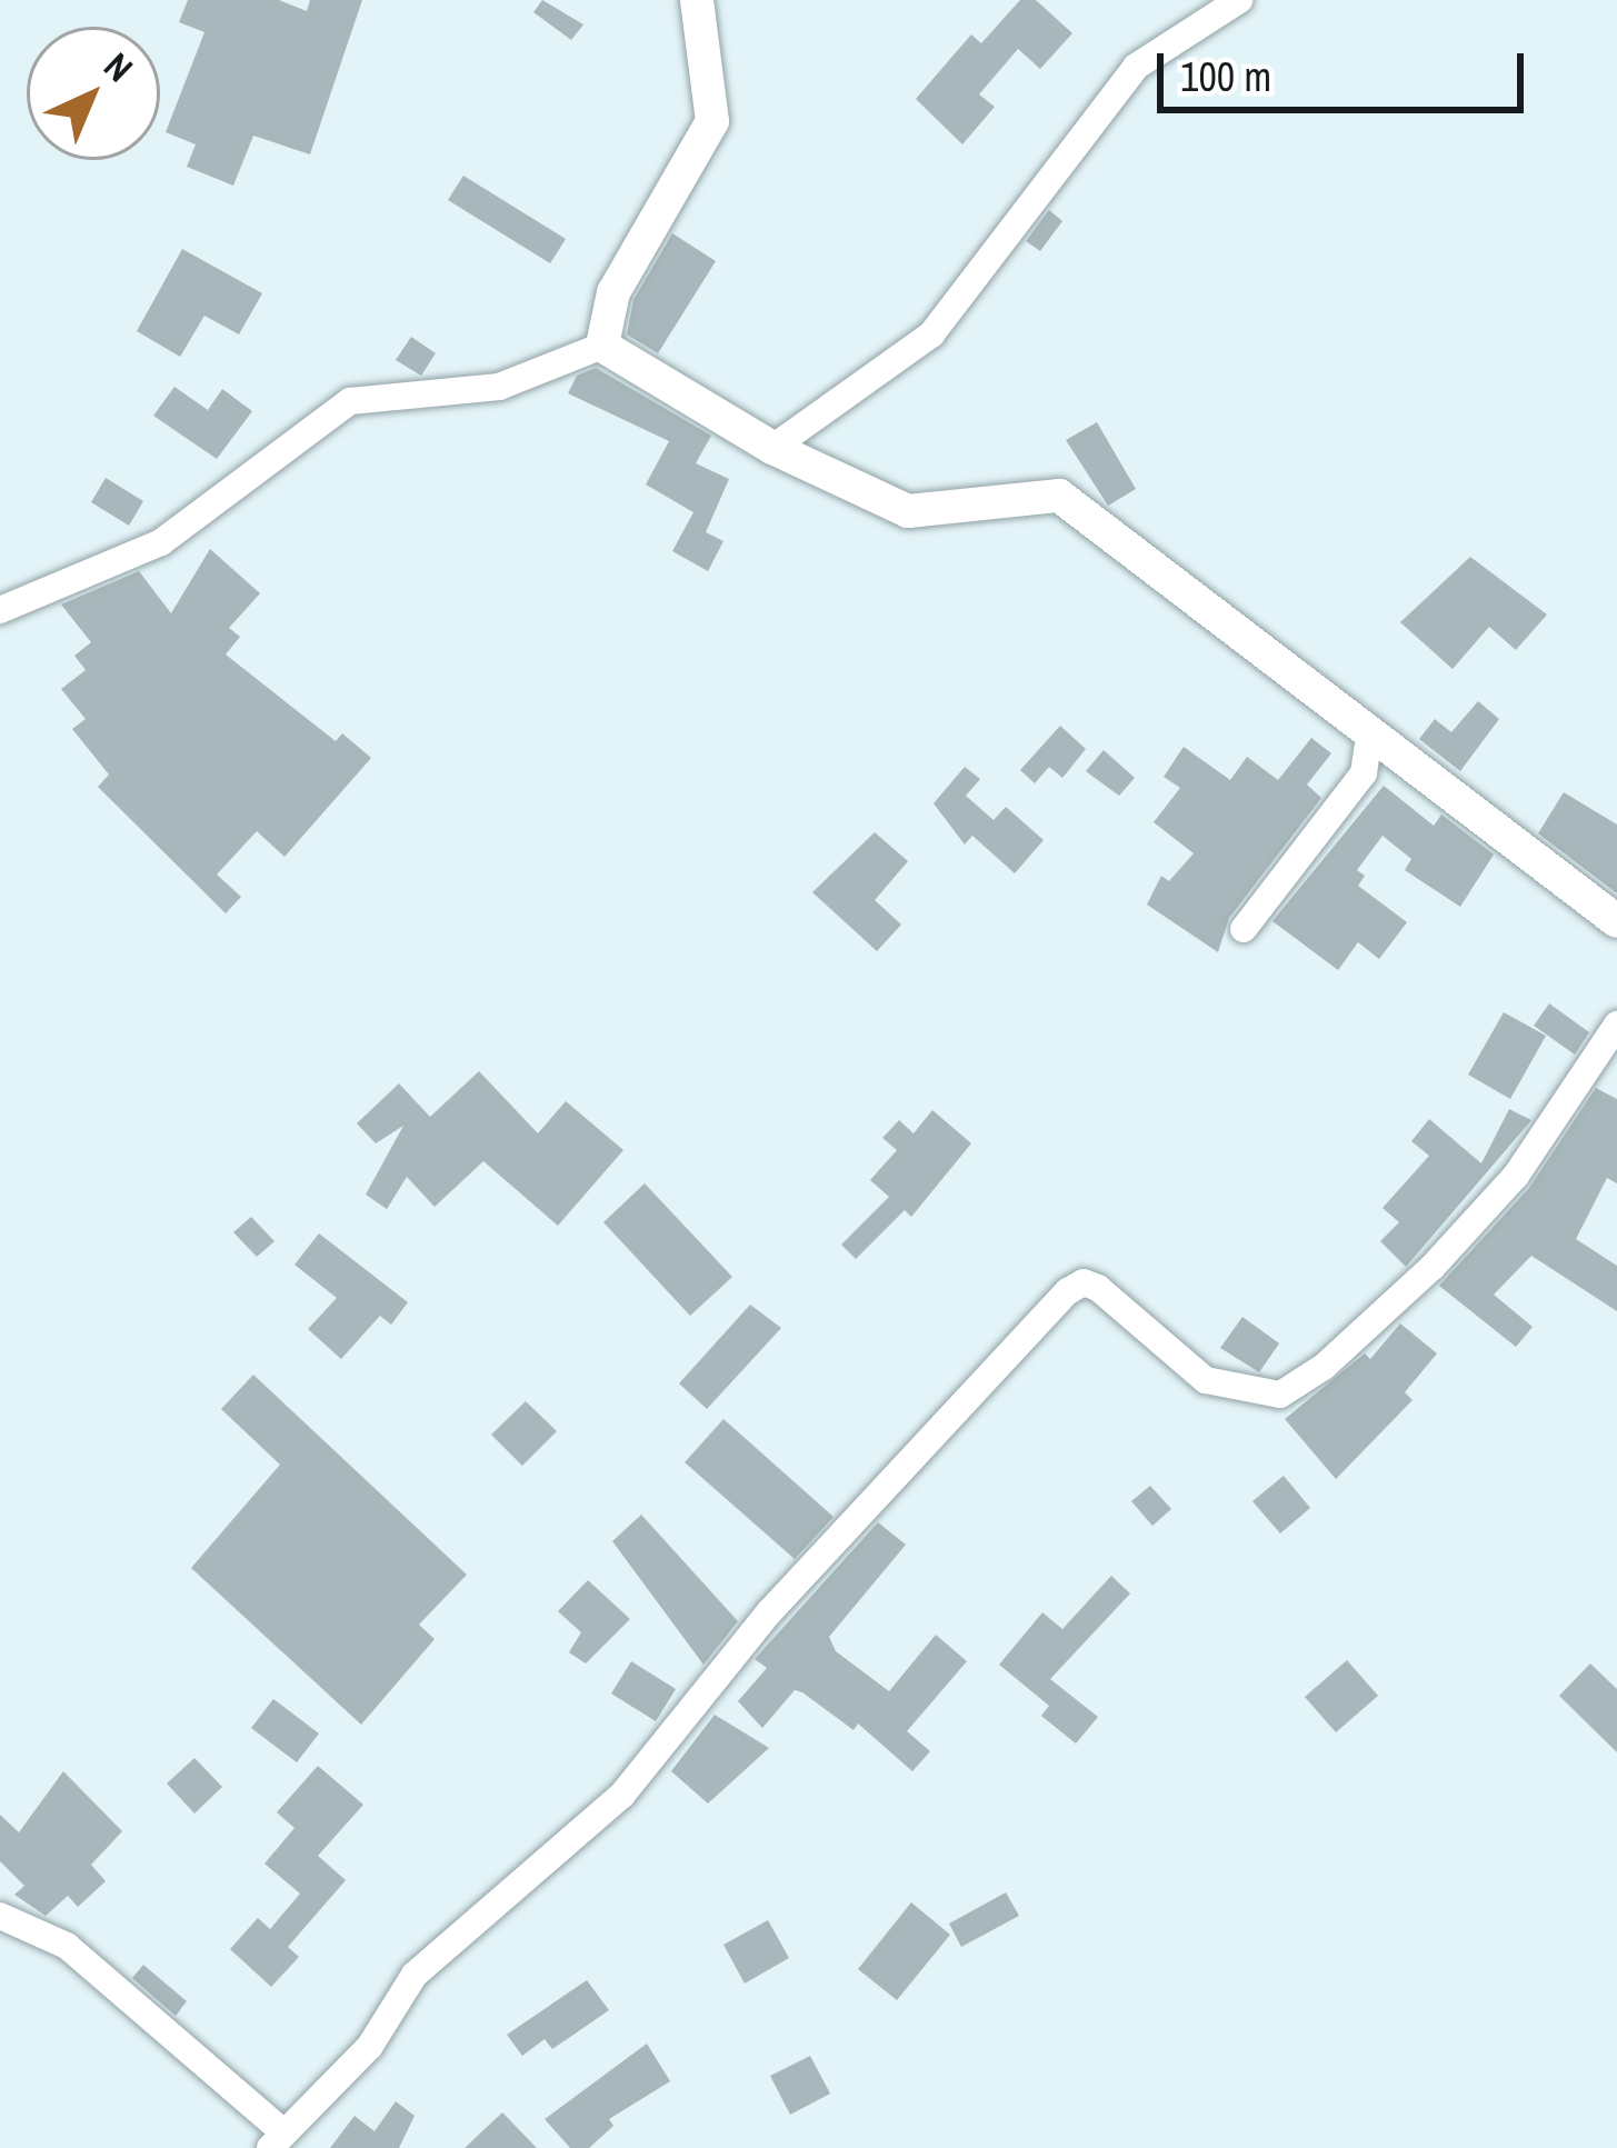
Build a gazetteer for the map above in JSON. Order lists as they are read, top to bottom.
{
  "scale_bar": "100 m",
  "north": "top right"
}
